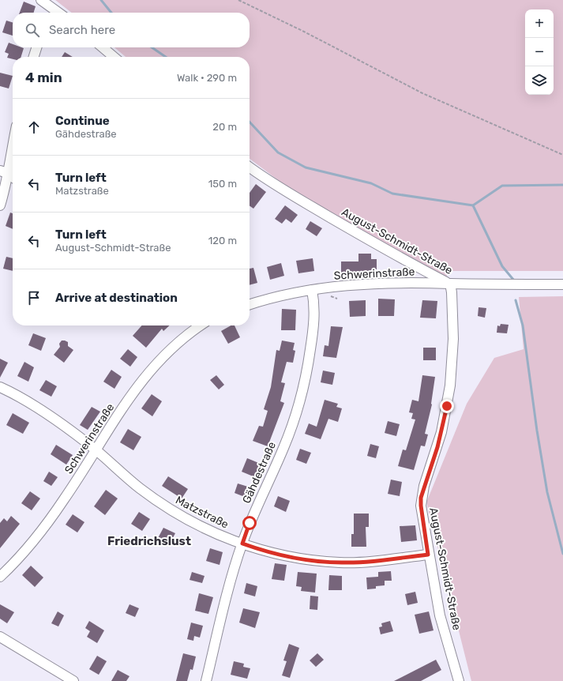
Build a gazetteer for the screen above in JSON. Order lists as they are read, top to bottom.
{
  "streets": {
    "street": [
      "August-Schmidt-Straße",
      "Schwerinstraße",
      "Gähdestraße",
      "Matzstraße"
    ]
  },
  "crossings": [
    ["August-Schmidt-Straße", "Schwerinstraße"],
    ["August-Schmidt-Straße", "Matzstraße"],
    ["Schwerinstraße", "Gähdestraße"],
    ["Schwerinstraße", "Matzstraße"],
    ["Gähdestraße", "Matzstraße"]
  ],
  "districts": ["Friedrichslust"],
  "page": {
    "map_buttons": ["+", "−"],
    "search": "Search here",
    "heading": ["4 min", "Walk · 290 m"],
    "list": [
      ["Continue", "Gähdestraße", "20 m"],
      ["Turn left", "Matzstraße", "150 m"],
      ["Turn left", "August-Schmidt-Straße", "120 m"],
      "Arrive at destination"
    ]
  }
}
